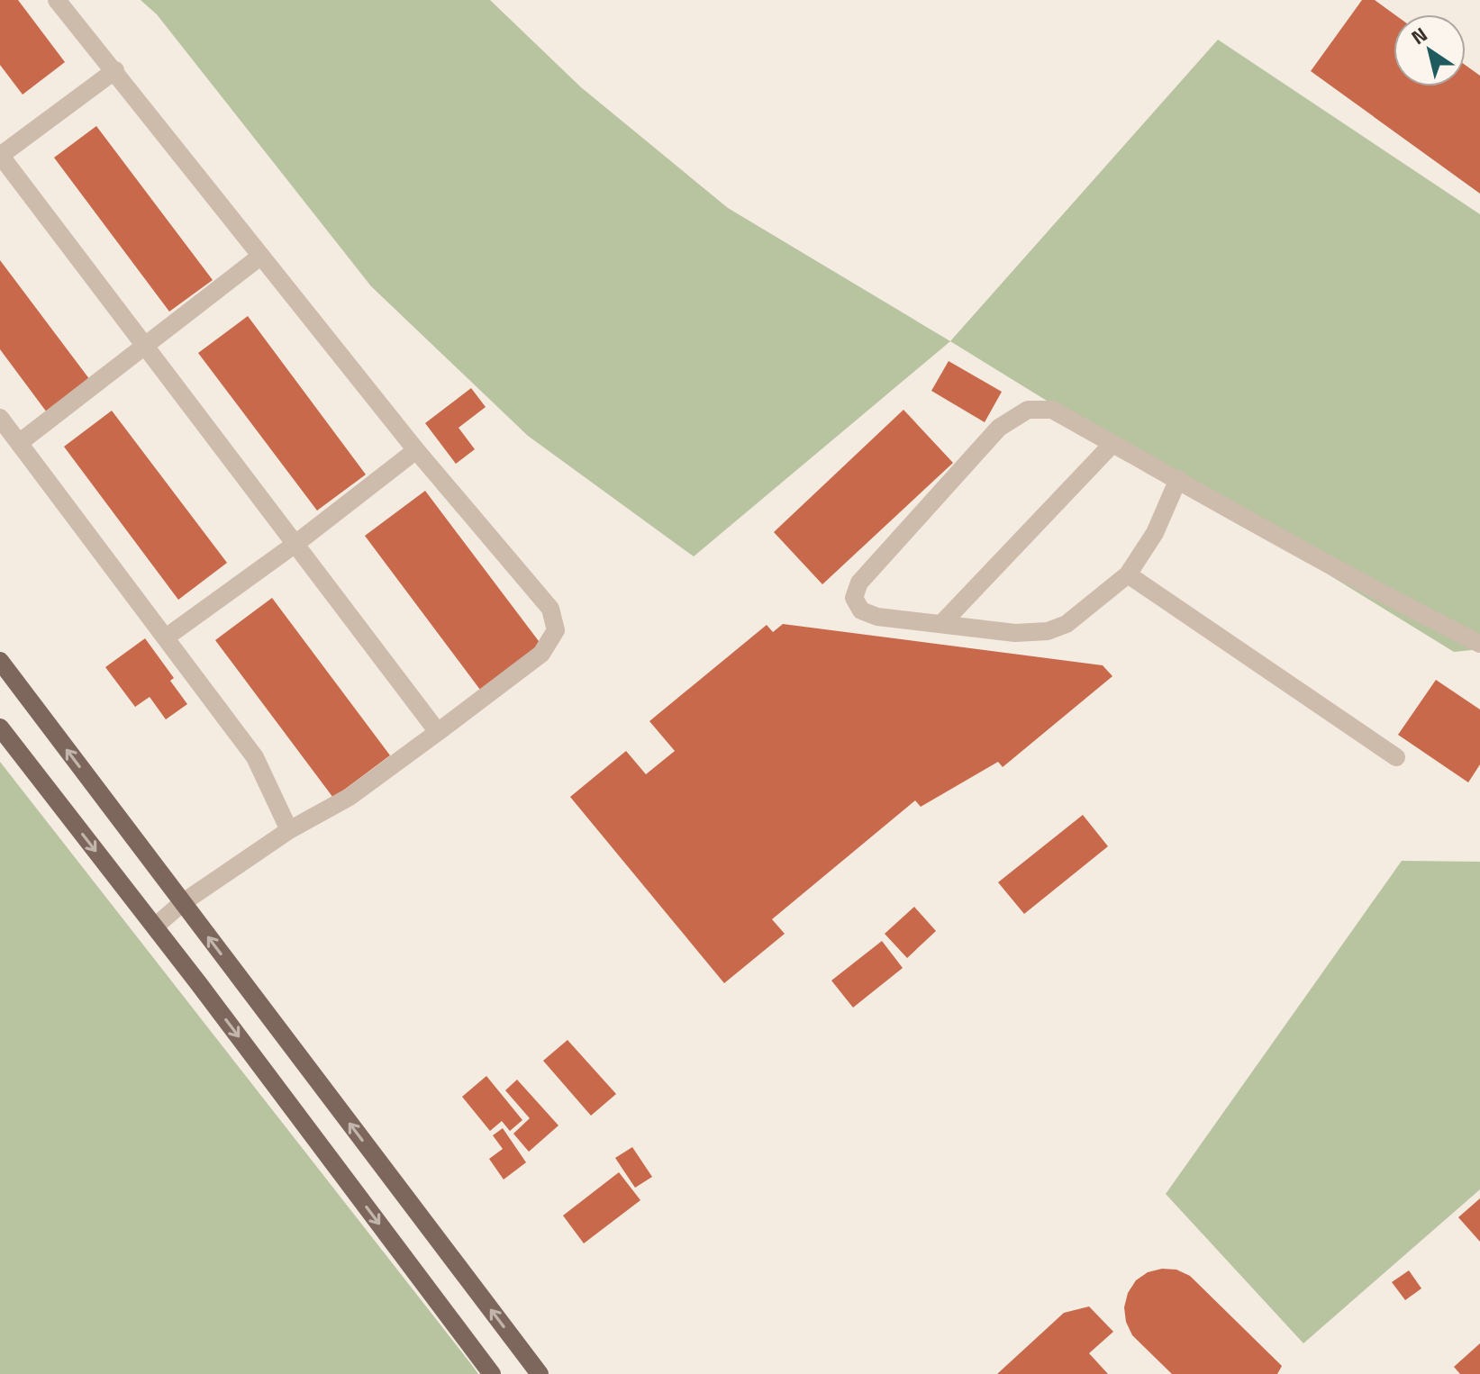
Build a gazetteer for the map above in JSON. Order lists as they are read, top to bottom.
{
  "north": "top left"
}
